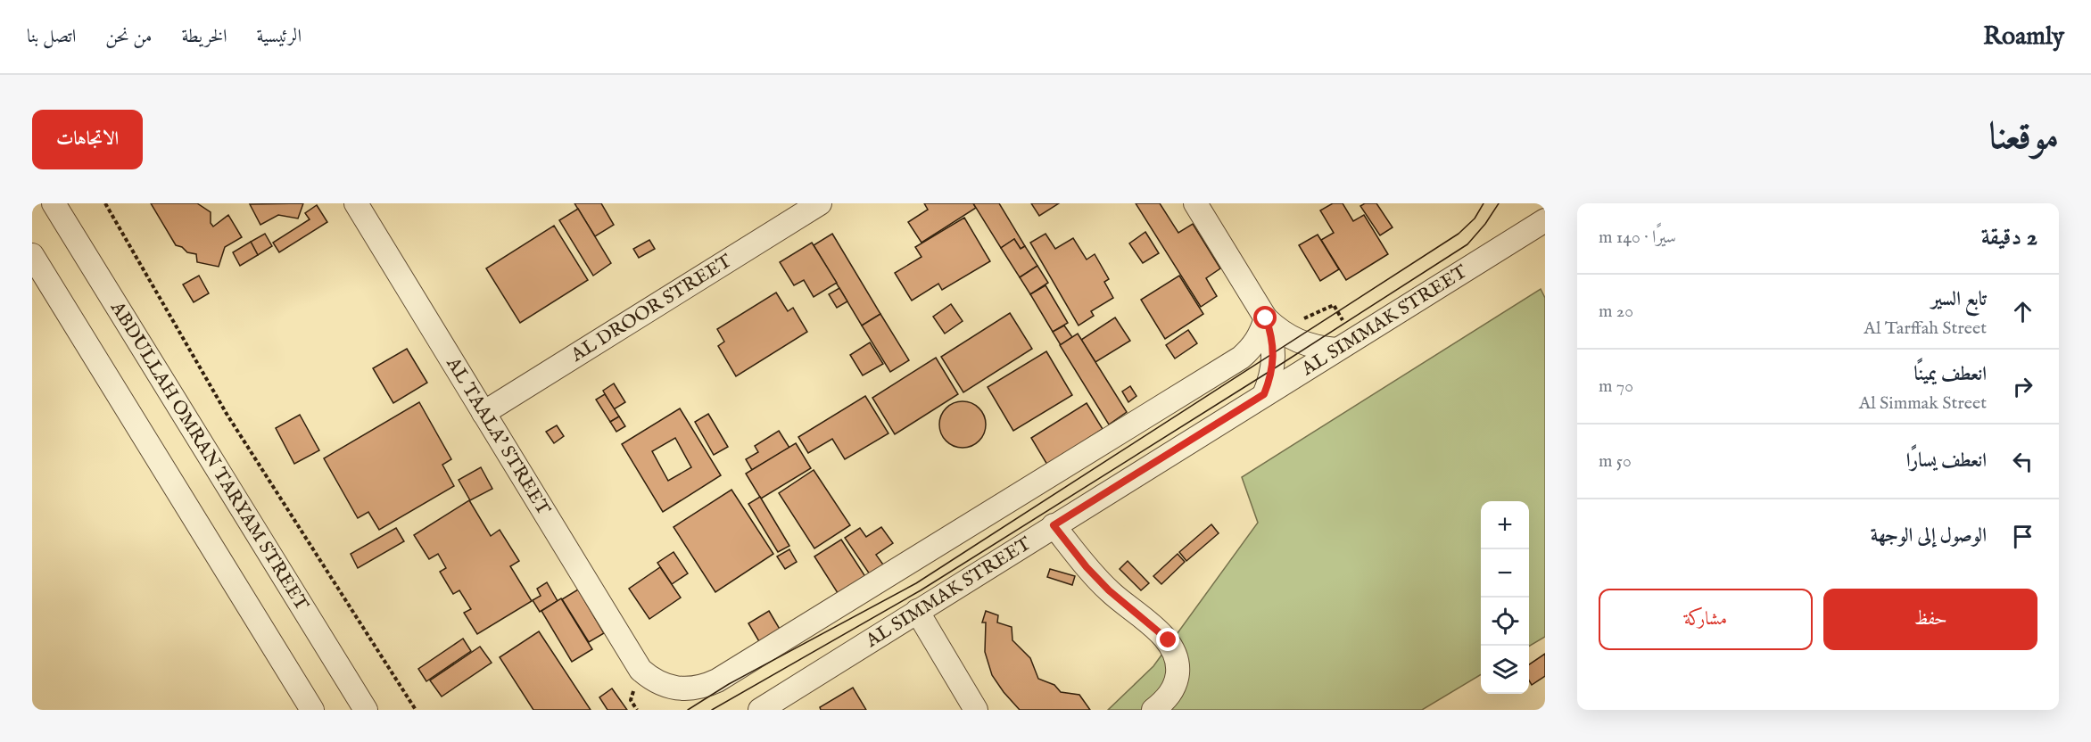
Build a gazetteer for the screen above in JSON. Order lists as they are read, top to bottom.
{
  "streets": {
    "street": [
      "AL DROOR STREET",
      "AL SIMMAK STREET",
      "AL TAALA' STREET",
      "ABDULLAH OMRAN TARYAM STREET"
    ]
  },
  "crossings": [
    ["AL DROOR STREET", "AL TAALA' STREET"]
  ],
  "page": {
    "header": "Roamly",
    "nav": [
      "الرئيسية",
      "الخريطة",
      "من نحن",
      "اتصل بنا"
    ],
    "title": "موقعنا",
    "buttons": [
      "الاتجاهات",
      ["حفظ", "مشاركة"]
    ],
    "heading": ["2 دقيقة", "سيرًا · 140 m"],
    "list": [
      ["تابع السير", "Al Tarffah Street", "20 m"],
      ["انعطف يمينًا", "Al Simmak Street", "70 m"],
      ["انعطف يسارًا", "50 m"],
      "الوصول إلى الوجهة"
    ],
    "map_buttons": ["+", "−"]
  }
}
